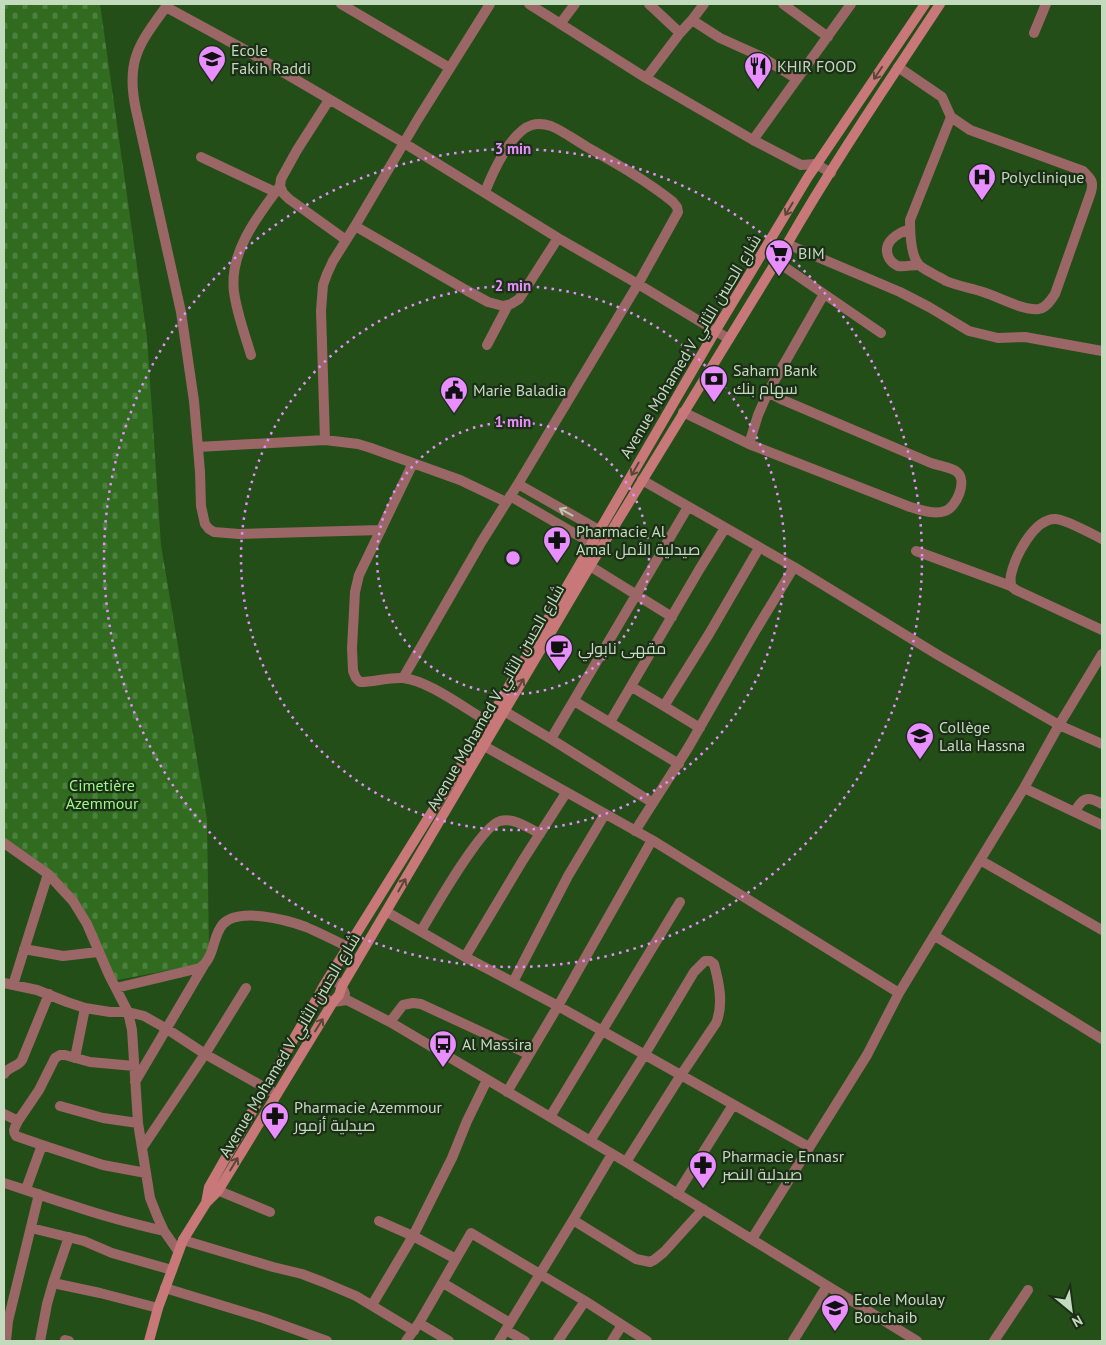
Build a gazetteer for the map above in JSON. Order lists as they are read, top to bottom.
{
  "streets": {
    "main road": ["Avenue Mohamed V شارع الحسن الثاني"]
  },
  "parks": ["Cimetière Azemmour"],
  "places": {
    "school or university": ["Ecole Fakih Raddi", "Collège Lalla Hassna", "Ecole Moulay Bouchaib"],
    "restaurant": ["KHIR FOOD"],
    "hospital": ["Polyclinique"],
    "supermarket": ["BIM"],
    "bank": ["Saham Bank سهام بنك"],
    "public building": ["Marie Baladia"],
    "pharmacy": ["Pharmacie Al Amal صيدلية الأمل", "Pharmacie Azemmour صيدلية أزمور", "Pharmacie Ennasr صيدلية النصر"],
    "cafe": ["مقهى نابولي"],
    "bus stop": ["Al Massira"]
  },
  "north": "bottom right",
  "rings": ["3 min", "2 min", "1 min"]
}
